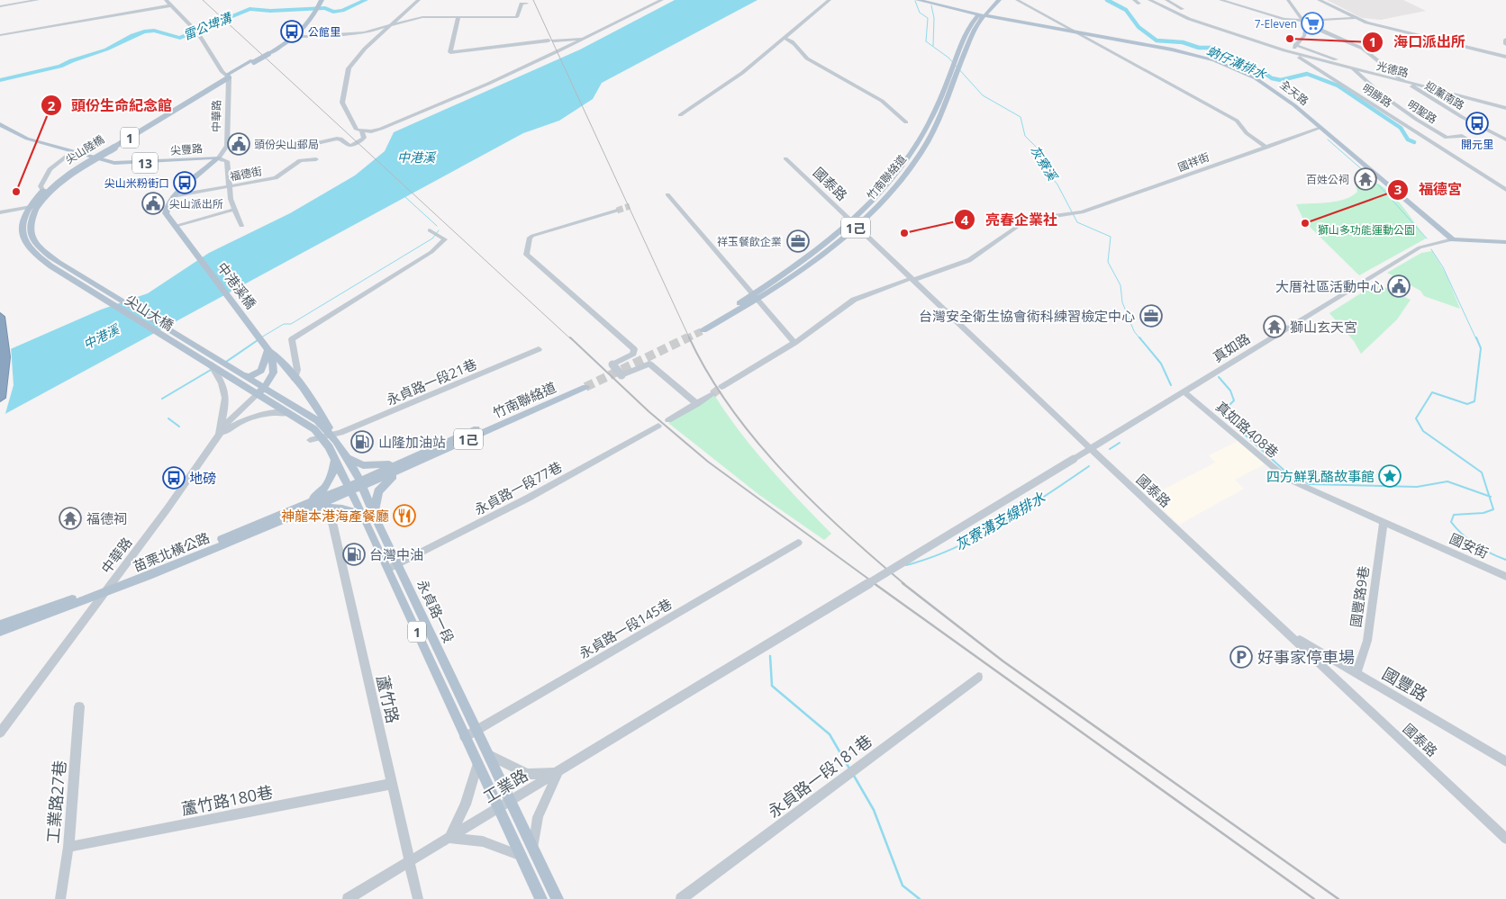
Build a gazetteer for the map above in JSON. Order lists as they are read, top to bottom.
{
  "streets": {
    "main road": [
      "全天路",
      "中華路",
      "1",
      "尖山陸橋",
      "尖豐路",
      "13",
      "竹南聯絡道",
      "1己",
      "中港溪橋",
      "尖山大橋",
      "真如路",
      "苗栗北橫公路",
      "永貞路一段"
    ],
    "street": [
      "光德路",
      "明勝路",
      "迎薰南路",
      "明聖路",
      "國祥街",
      "福德街",
      "國泰路",
      "永貞路一段21巷",
      "真如路408巷",
      "永貞路一段77巷",
      "國安街",
      "國豐路9巷",
      "永貞路一段145巷",
      "國豐路",
      "蘆竹路",
      "永貞路一段181巷",
      "工業路",
      "蘆竹路180巷",
      "工業路27巷"
    ]
  },
  "crossings": [
    ["光德路", "明勝路"],
    ["光德路", "迎薰南路"],
    ["光德路", "明聖路"],
    ["全天路", "國祥街"],
    ["全天路", "竹南聯絡道"],
    ["全天路", "真如路"],
    ["中華路", "1"],
    ["中華路", "尖山陸橋"],
    ["中華路", "尖豐路"],
    ["中華路", "中港溪橋"],
    ["中華路", "苗栗北橫公路"],
    ["中華路", "永貞路一段"],
    ["1", "尖山陸橋"],
    ["1", "尖山大橋"],
    ["國祥街", "國泰路"],
    ["竹南聯絡道", "國泰路"],
    ["竹南聯絡道", "苗栗北橫公路"],
    ["竹南聯絡道", "永貞路一段"],
    ["國泰路", "真如路"],
    ["國泰路", "國豐路"],
    ["尖山大橋", "永貞路一段"],
    ["真如路", "真如路408巷"],
    ["真如路", "工業路"],
    ["永貞路一段21巷", "永貞路一段"],
    ["真如路408巷", "國安街"],
    ["真如路408巷", "國豐路9巷"],
    ["永貞路一段77巷", "永貞路一段"],
    ["苗栗北橫公路", "永貞路一段"],
    ["國豐路9巷", "國豐路"],
    ["永貞路一段", "永貞路一段145巷"],
    ["永貞路一段", "工業路"],
    ["蘆竹路", "工業路"],
    ["蘆竹路", "蘆竹路180巷"],
    ["蘆竹路180巷", "工業路27巷"]
  ],
  "water": [
    "雷公埤溝",
    "蚋仔溝排水",
    "中港溪",
    "灰寮溪",
    "灰寮溝支線排水"
  ],
  "parks": ["獅山多功能運動公園"],
  "places": {
    "supermarket": ["7-Eleven"],
    "bus stop": [
      "公館里",
      "開元里",
      "尖山米粉街口",
      "地磅"
    ],
    "other": [
      "海口派出所",
      "頭份生命紀念館",
      "福德宮",
      "亮春企業社"
    ],
    "public building": ["頭份尖山郵局", "尖山派出所", "大厝社區活動中心"],
    "temple": ["百姓公祠", "獅山玄天宮", "福德祠"],
    "office": ["祥玉餐飲企業", "台灣安全衛生協會術科練習檢定中心"],
    "fuel station": ["山隆加油站", "台灣中油"],
    "place": ["四方鮮乳酪故事館"],
    "restaurant": ["神龍本港海產餐廳"],
    "parking": ["好事家停車場"]
  }
}
